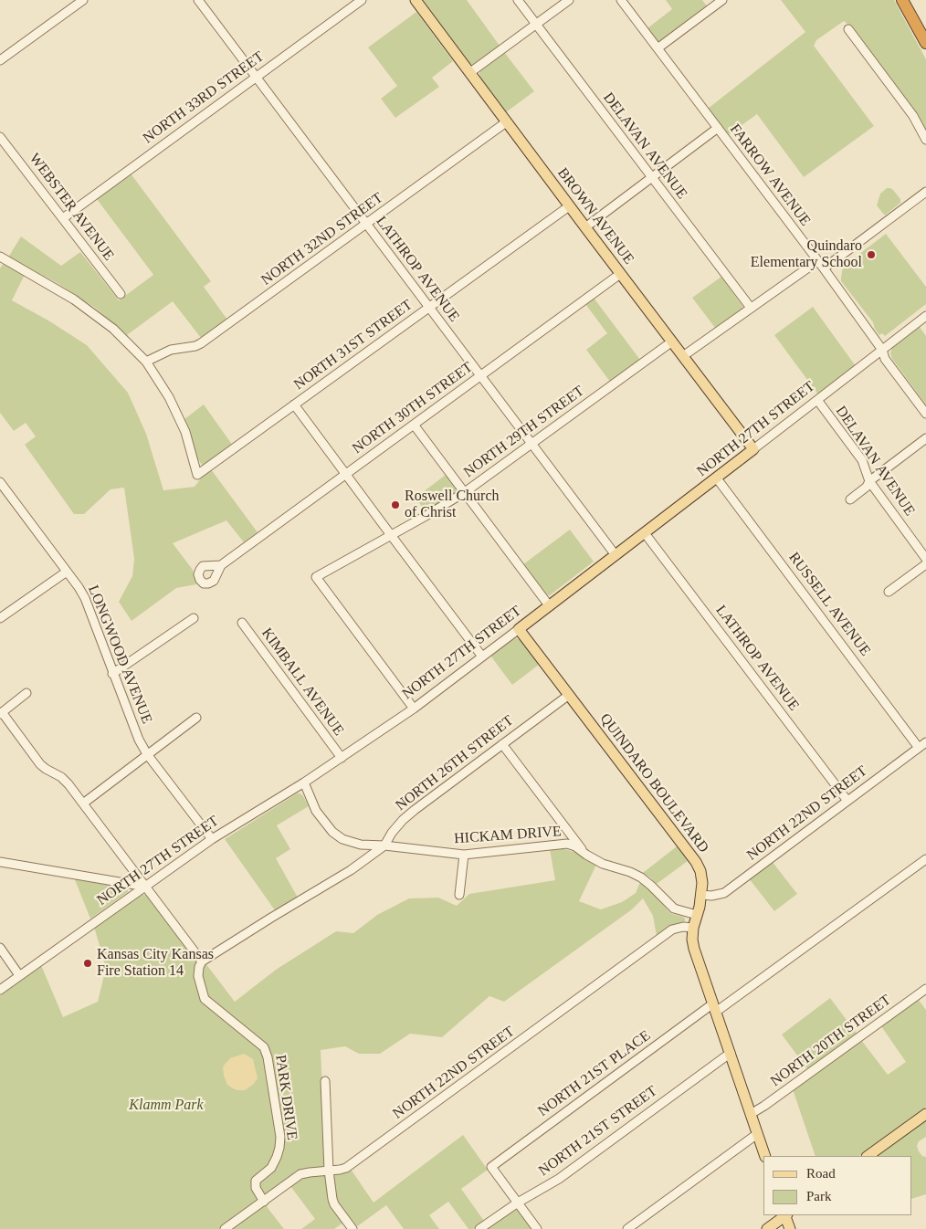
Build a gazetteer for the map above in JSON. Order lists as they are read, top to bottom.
{
  "streets": {
    "main road": ["BROWN AVENUE", "NORTH 27TH STREET", "QUINDARO BOULEVARD"],
    "street": [
      "NORTH 33RD STREET",
      "DELAVAN AVENUE",
      "FARROW AVENUE",
      "WEBSTER AVENUE",
      "NORTH 32ND STREET",
      "LATHROP AVENUE",
      "NORTH 31ST STREET",
      "NORTH 30TH STREET",
      "NORTH 29TH STREET",
      "RUSSELL AVENUE",
      "LONGWOOD AVENUE",
      "KIMBALL AVENUE",
      "NORTH 26TH STREET",
      "NORTH 22ND STREET",
      "HICKAM DRIVE",
      "NORTH 20TH STREET",
      "NORTH 21ST PLACE",
      "PARK DRIVE",
      "NORTH 21ST STREET"
    ]
  },
  "crossings": [
    ["NORTH 33RD STREET", "WEBSTER AVENUE"],
    ["NORTH 33RD STREET", "LATHROP AVENUE"],
    ["DELAVAN AVENUE", "NORTH 27TH STREET"],
    ["FARROW AVENUE", "NORTH 27TH STREET"],
    ["BROWN AVENUE", "NORTH 32ND STREET"],
    ["BROWN AVENUE", "NORTH 31ST STREET"],
    ["BROWN AVENUE", "NORTH 30TH STREET"],
    ["BROWN AVENUE", "NORTH 27TH STREET"],
    ["BROWN AVENUE", "NORTH 29TH STREET"],
    ["NORTH 32ND STREET", "LATHROP AVENUE"],
    ["NORTH 32ND STREET", "NORTH 31ST STREET"],
    ["LATHROP AVENUE", "NORTH 31ST STREET"],
    ["LATHROP AVENUE", "NORTH 30TH STREET"],
    ["LATHROP AVENUE", "NORTH 27TH STREET"],
    ["LATHROP AVENUE", "NORTH 29TH STREET"],
    ["LATHROP AVENUE", "NORTH 22ND STREET"],
    ["NORTH 27TH STREET", "NORTH 29TH STREET"],
    ["NORTH 27TH STREET", "RUSSELL AVENUE"],
    ["NORTH 27TH STREET", "LONGWOOD AVENUE"],
    ["NORTH 27TH STREET", "KIMBALL AVENUE"],
    ["NORTH 27TH STREET", "QUINDARO BOULEVARD"],
    ["NORTH 27TH STREET", "HICKAM DRIVE"],
    ["RUSSELL AVENUE", "NORTH 22ND STREET"],
    ["NORTH 26TH STREET", "QUINDARO BOULEVARD"],
    ["NORTH 26TH STREET", "HICKAM DRIVE"],
    ["NORTH 26TH STREET", "PARK DRIVE"],
    ["QUINDARO BOULEVARD", "NORTH 22ND STREET"],
    ["QUINDARO BOULEVARD", "HICKAM DRIVE"],
    ["QUINDARO BOULEVARD", "NORTH 20TH STREET"],
    ["QUINDARO BOULEVARD", "NORTH 21ST PLACE"],
    ["QUINDARO BOULEVARD", "NORTH 21ST STREET"],
    ["NORTH 22ND STREET", "PARK DRIVE"],
    ["NORTH 21ST PLACE", "NORTH 21ST STREET"]
  ],
  "parks": ["Klamm Park"],
  "places": ["Quindaro Elementary School", "Roswell Church of Christ", "Kansas City Kansas Fire Station 14"],
  "legend": ["Road", "Park"]
}
